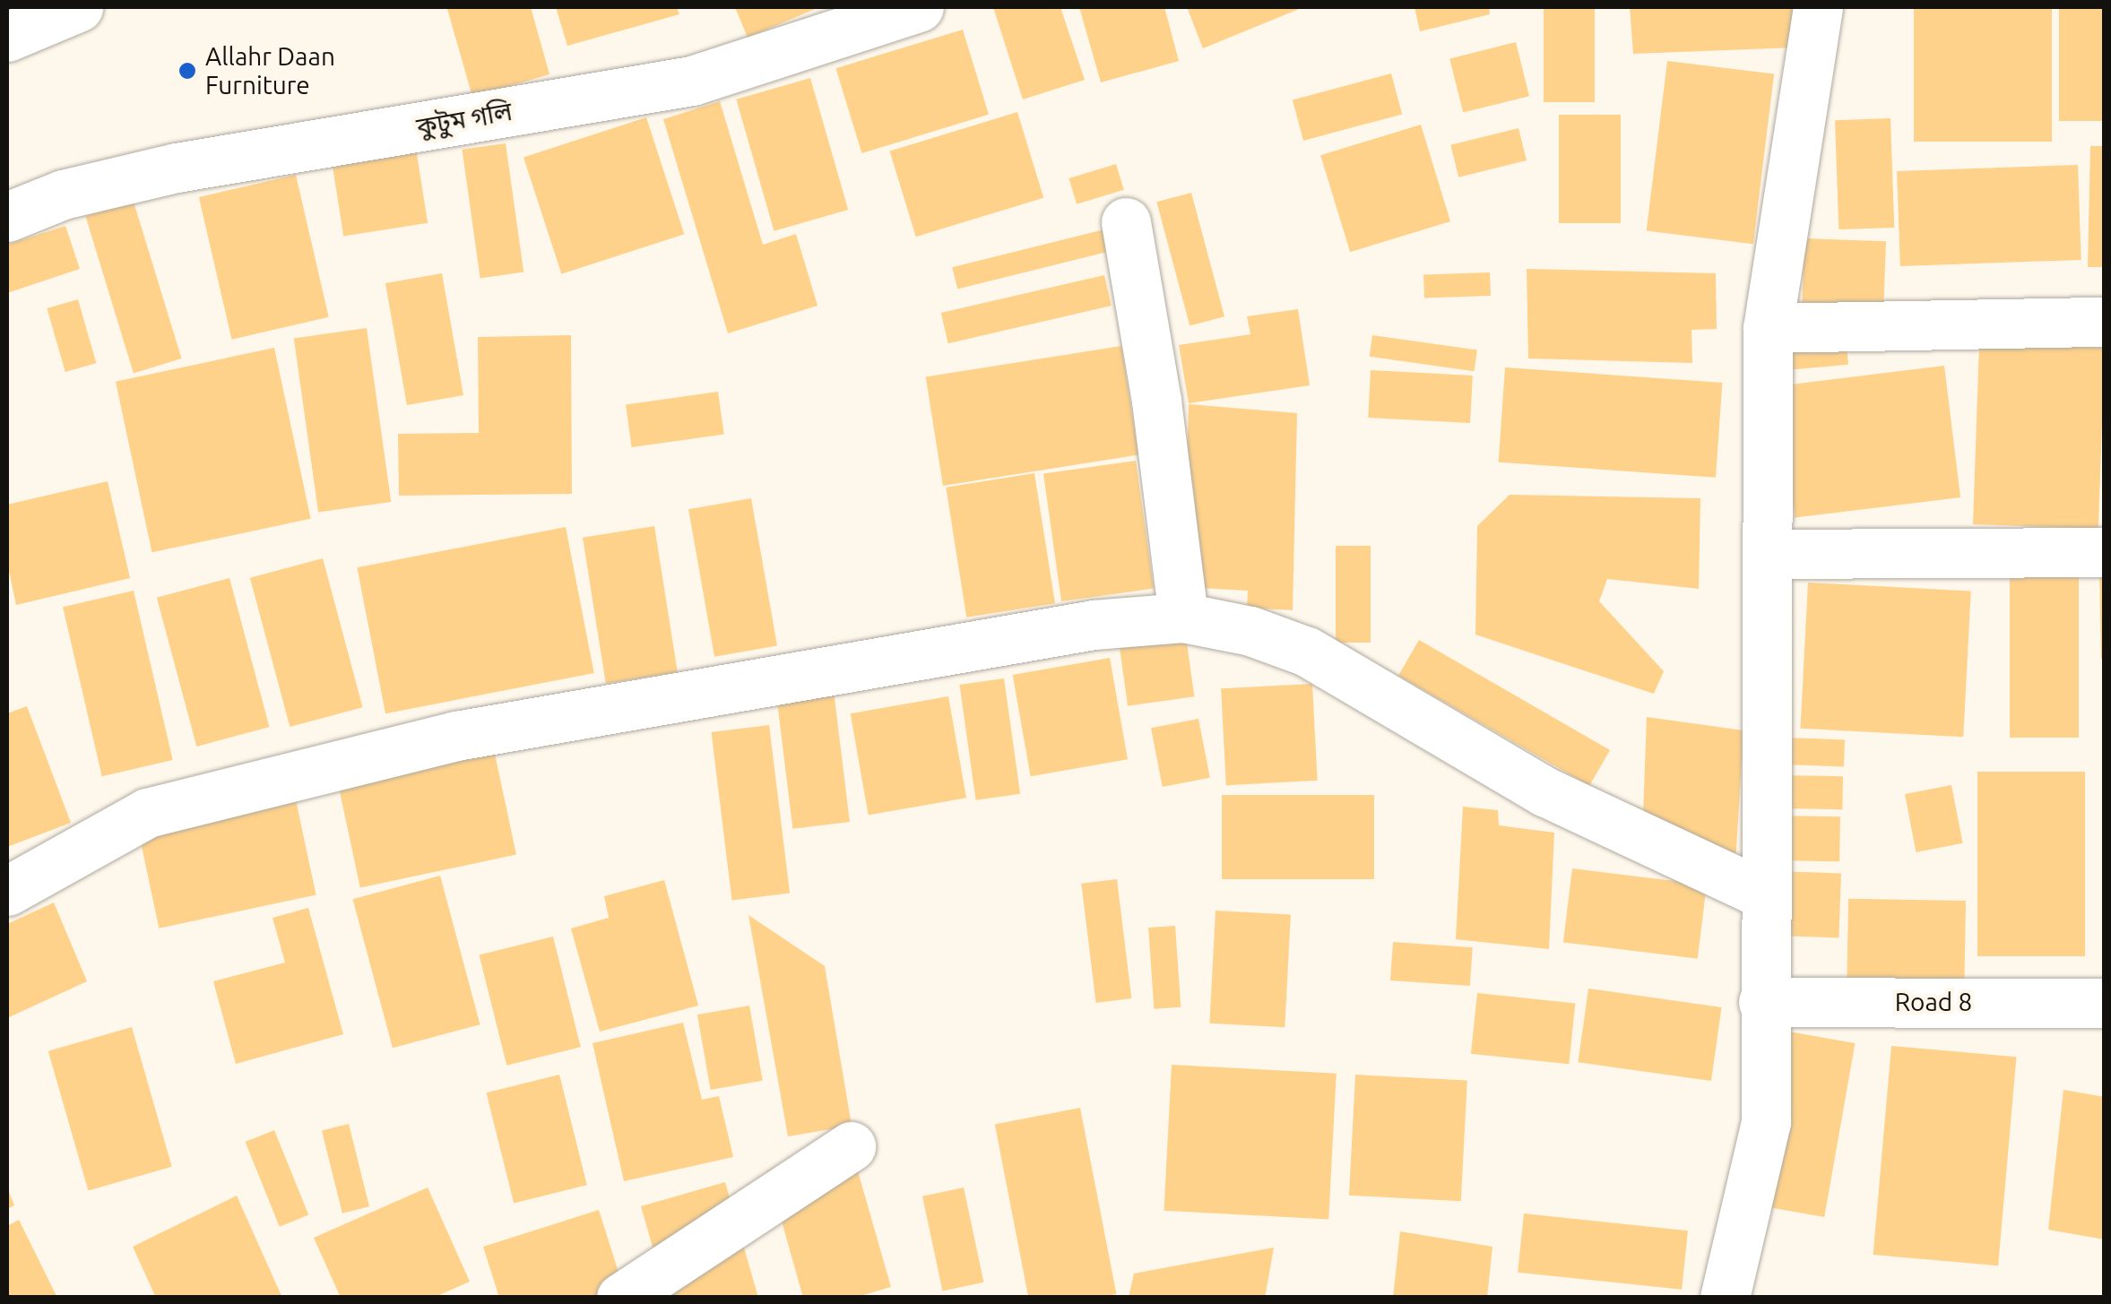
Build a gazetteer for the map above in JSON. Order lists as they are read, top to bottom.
{
  "streets": {
    "street": ["কুটুম গলি", "Road 8"]
  },
  "places": ["Allahr Daan Furniture"]
}
